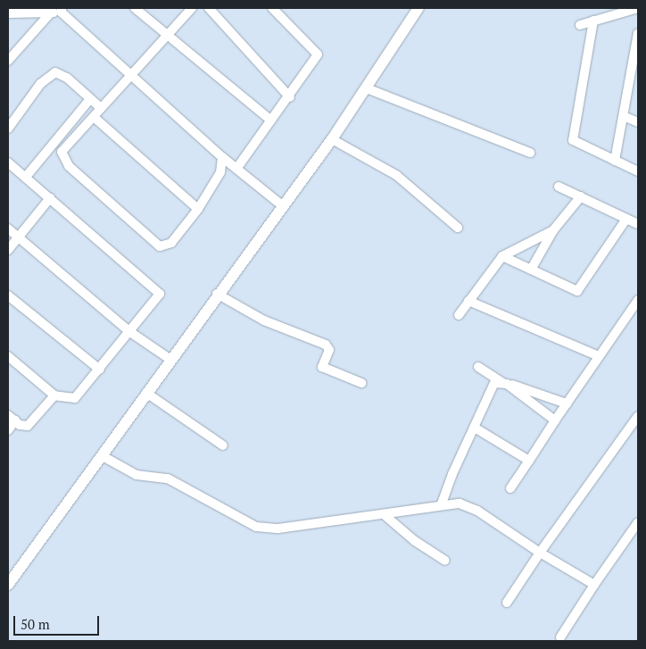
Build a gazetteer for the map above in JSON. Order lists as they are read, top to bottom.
{
  "scale_bar": "50 m"
}
